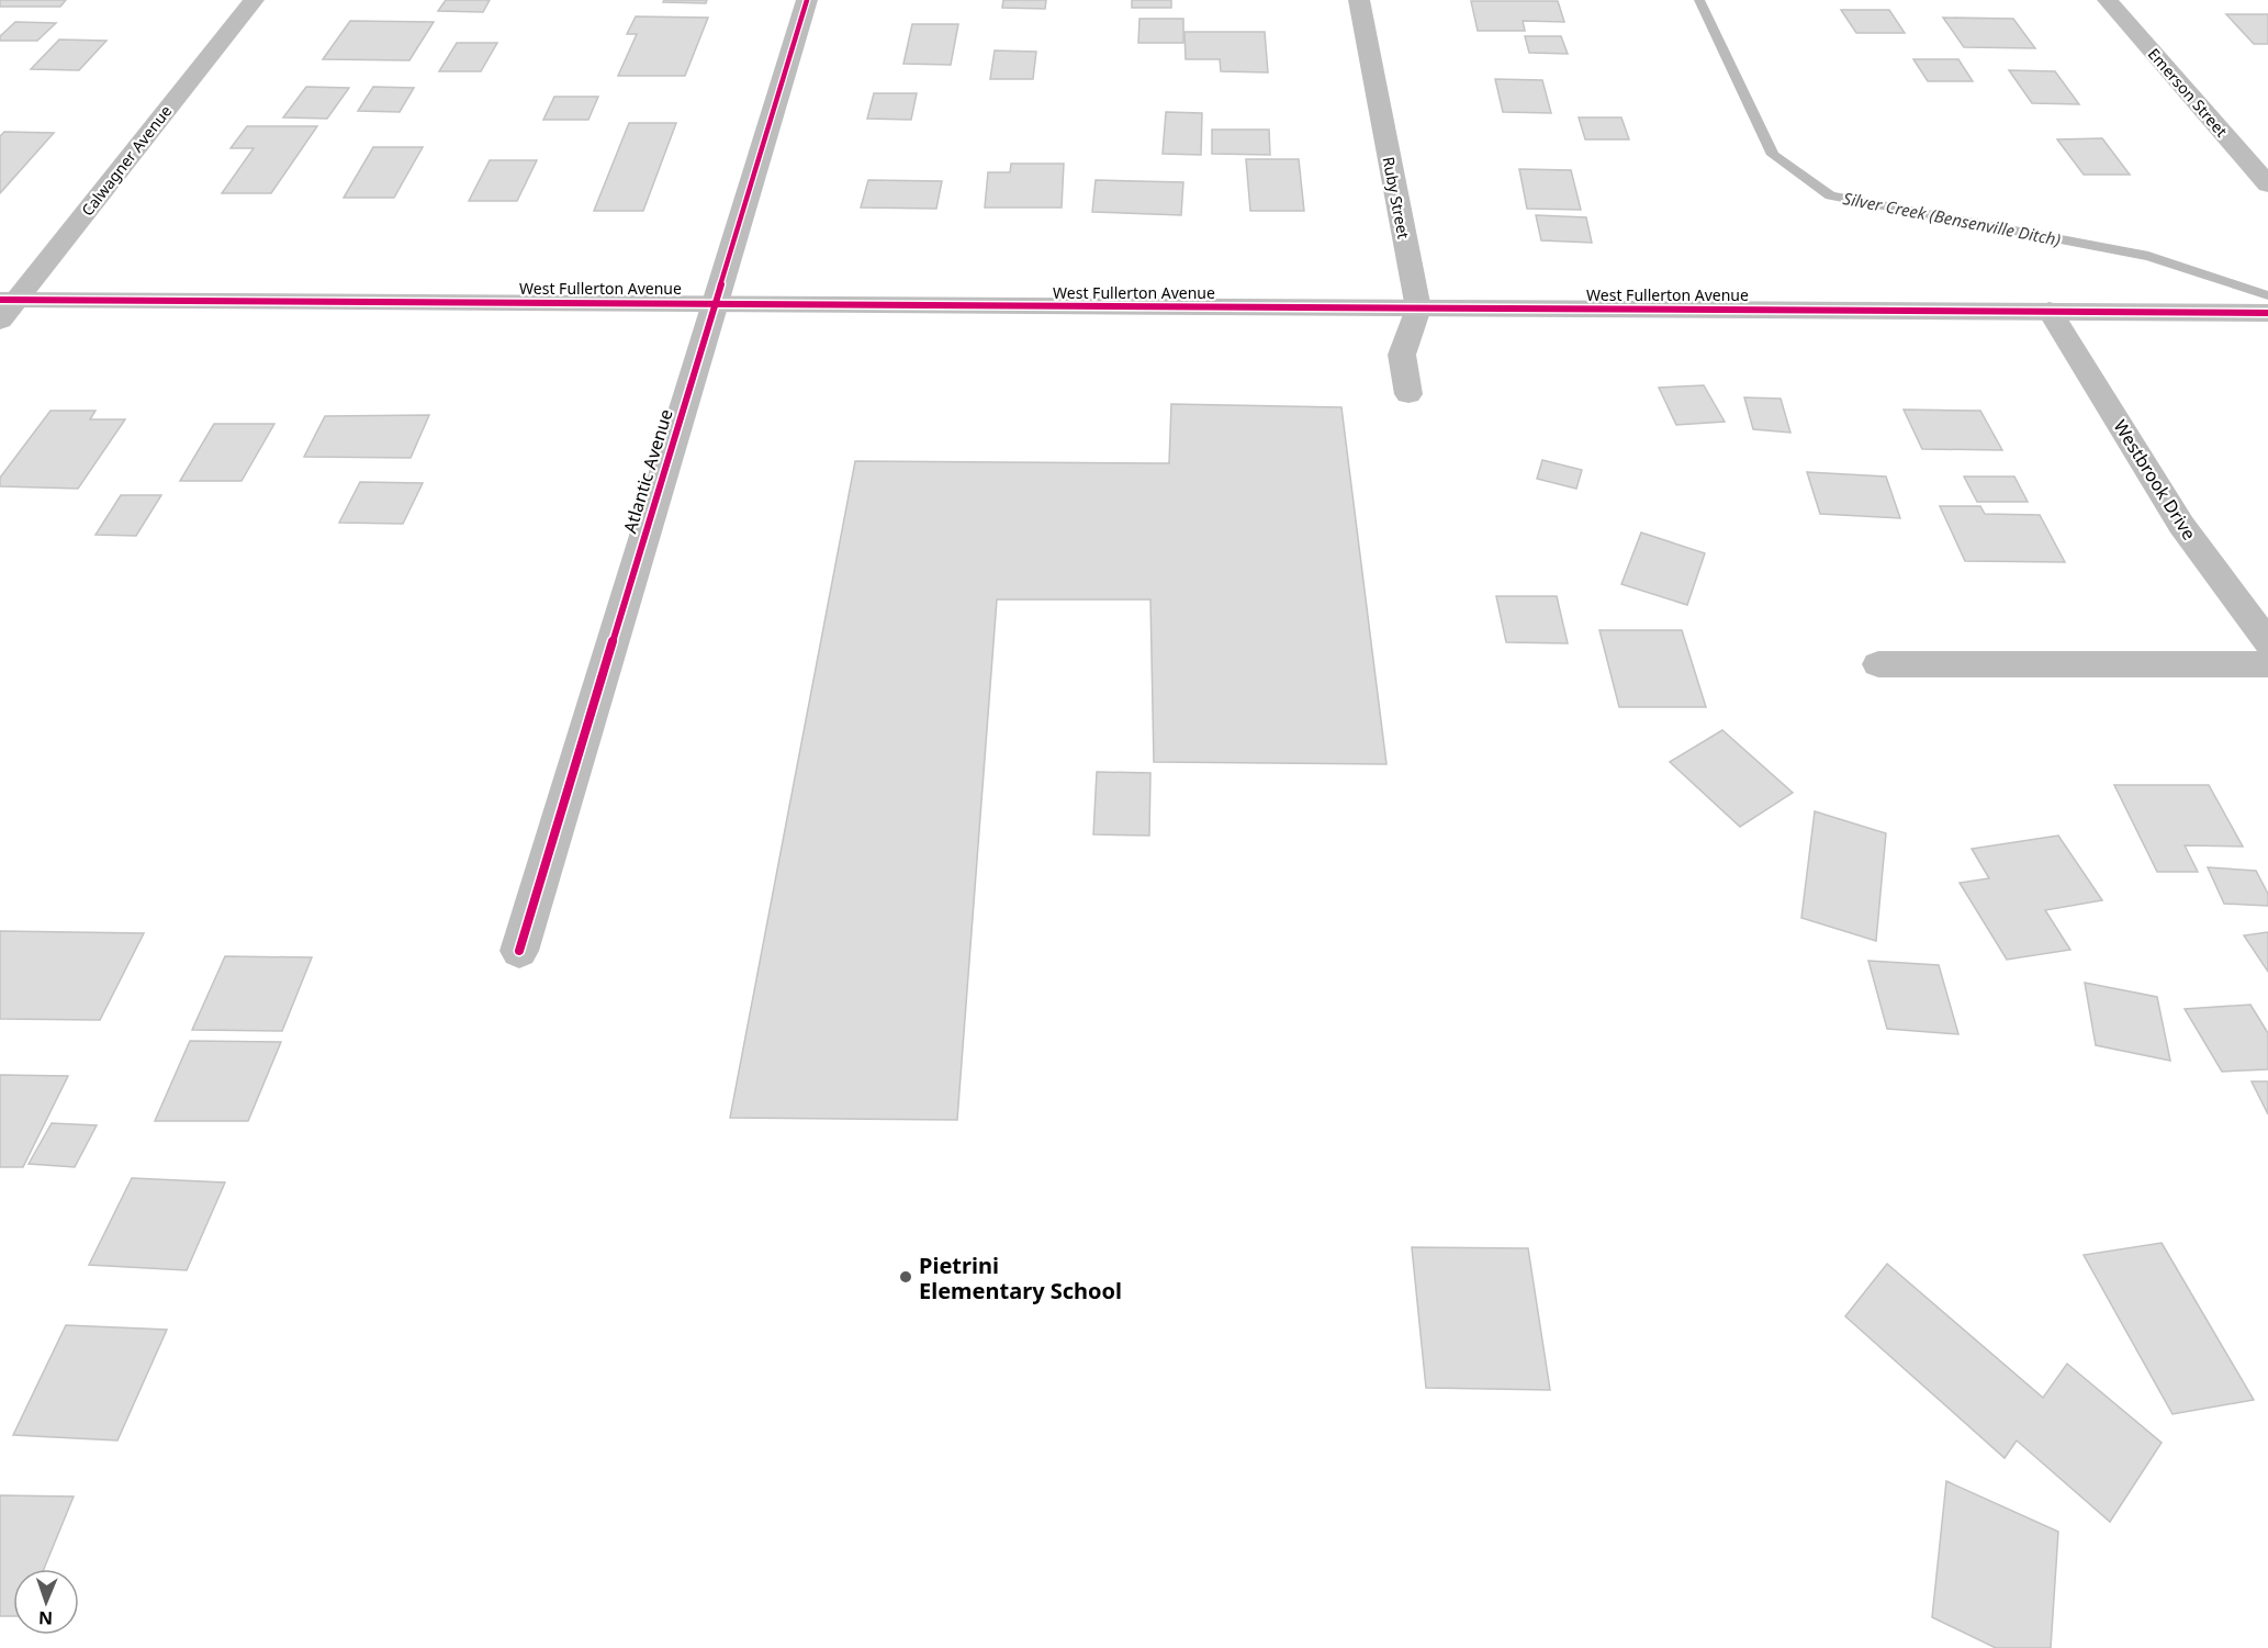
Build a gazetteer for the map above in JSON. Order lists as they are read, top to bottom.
{
  "streets": {
    "street": [
      "Emerson Street",
      "Calwagner Avenue",
      "Ruby Street",
      "West Fullerton Avenue",
      "Atlantic Avenue",
      "Westbrook Drive"
    ]
  },
  "crossings": [
    ["Calwagner Avenue", "West Fullerton Avenue"],
    ["Ruby Street", "West Fullerton Avenue"],
    ["West Fullerton Avenue", "Atlantic Avenue"],
    ["West Fullerton Avenue", "Westbrook Drive"]
  ],
  "water": ["Silver Creek (Bensenville Ditch)"],
  "places": ["Pietrini Elementary School"],
  "north": "bottom"
}
